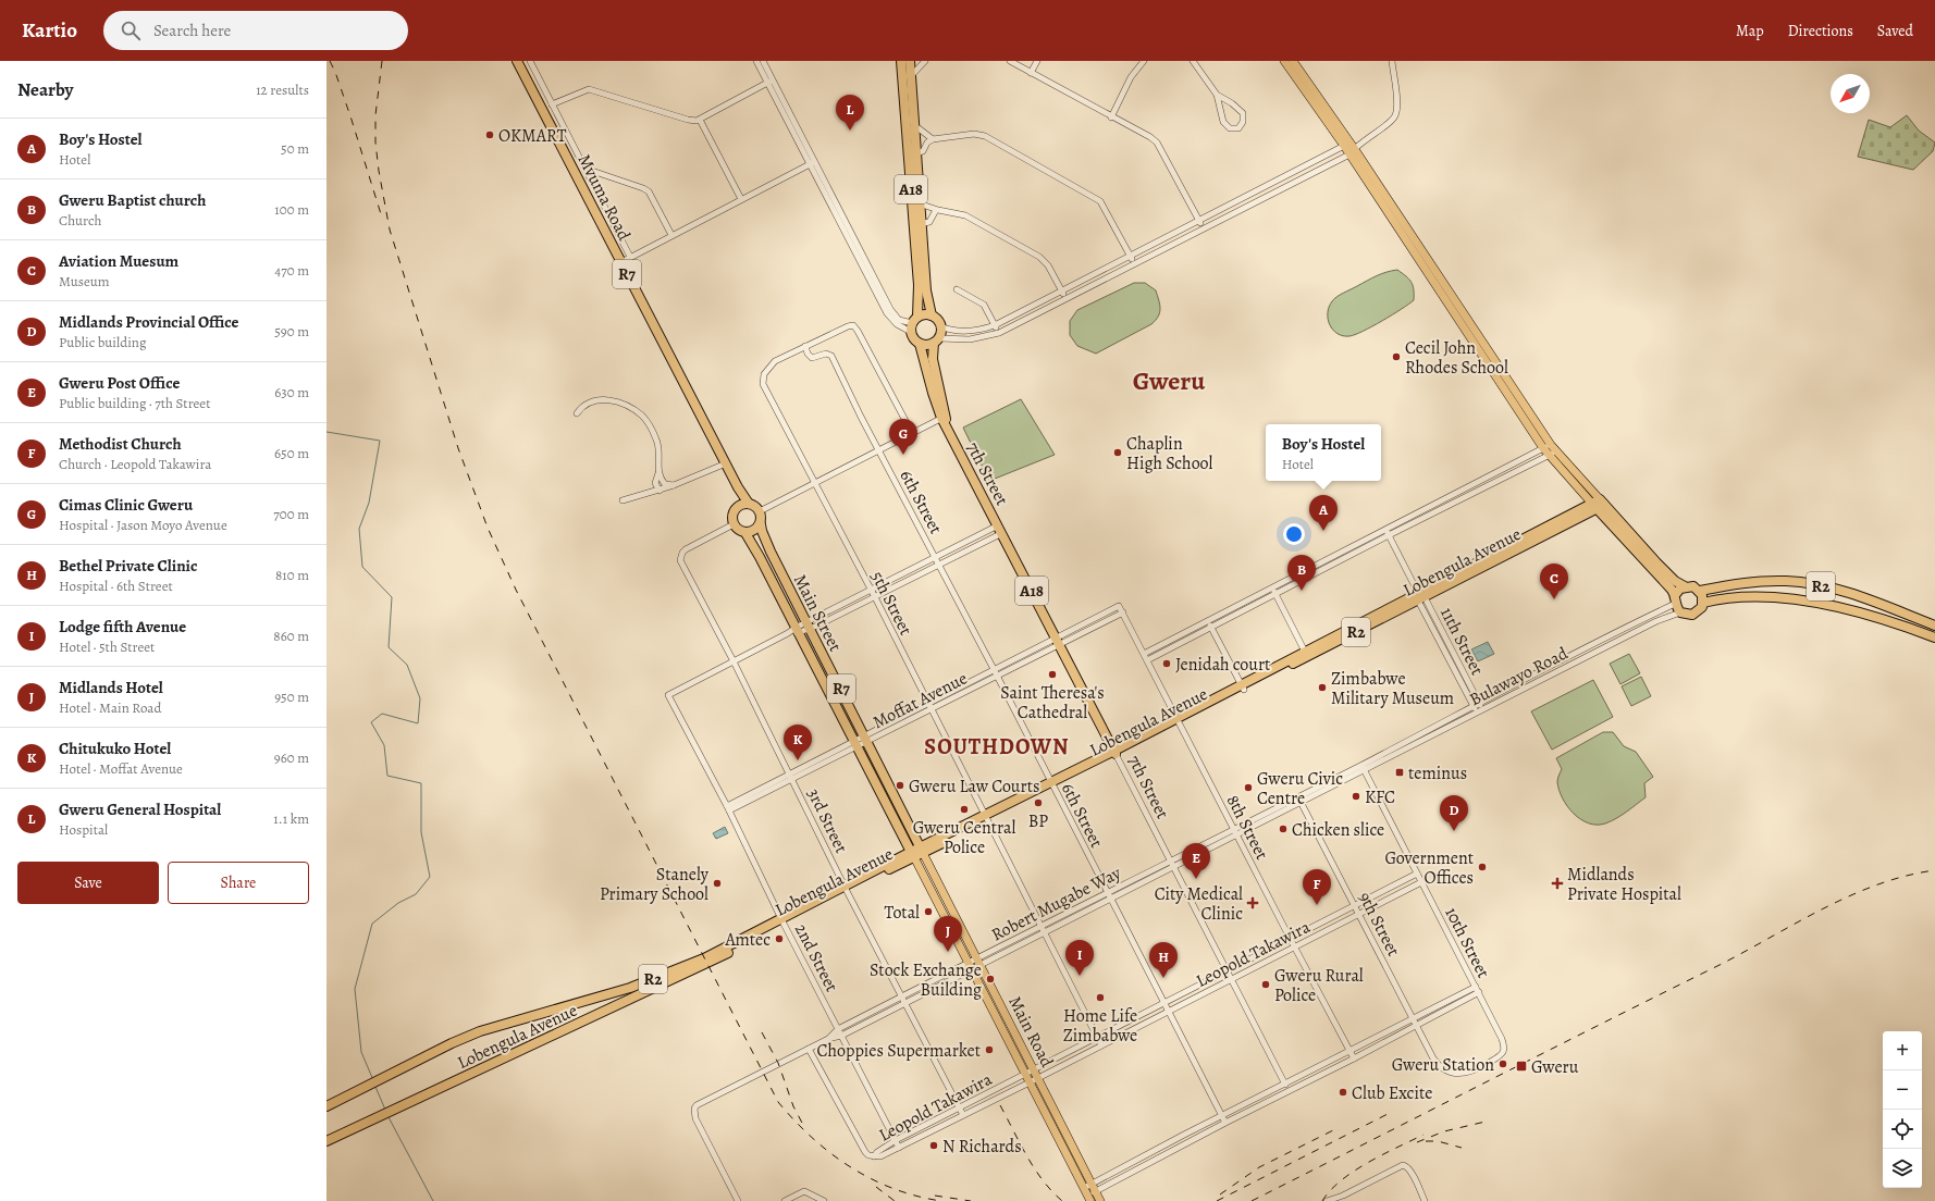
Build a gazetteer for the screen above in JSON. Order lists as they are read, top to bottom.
{
  "streets": {
    "highway": [
      "A18",
      "Mvuma Road",
      "R7",
      "7th Street",
      "Lobengula Avenue",
      "R2",
      "Main Street"
    ],
    "main road": ["Main Road"],
    "street": [
      "6th Street",
      "5th Street",
      "11th Street",
      "Bulawayo Road",
      "Moffat Avenue",
      "3rd Street",
      "8th Street",
      "Robert Mugabe Way",
      "9th Street",
      "10th Street",
      "Leopold Takawira",
      "2nd Street"
    ]
  },
  "crossings": [
    ["A18", "7th Street"],
    ["Mvuma Road", "R7"],
    ["Mvuma Road", "Main Street"],
    ["Mvuma Road", "3rd Street"],
    ["R7", "Main Street"],
    ["R7", "3rd Street"],
    ["7th Street", "Lobengula Avenue"],
    ["7th Street", "Moffat Avenue"],
    ["7th Street", "Robert Mugabe Way"],
    ["7th Street", "Leopold Takawira"],
    ["6th Street", "Lobengula Avenue"],
    ["6th Street", "5th Street"],
    ["6th Street", "Moffat Avenue"],
    ["6th Street", "Robert Mugabe Way"],
    ["6th Street", "Leopold Takawira"],
    ["Lobengula Avenue", "R2"],
    ["Lobengula Avenue", "5th Street"],
    ["Lobengula Avenue", "Main Street"],
    ["Lobengula Avenue", "11th Street"],
    ["Lobengula Avenue", "3rd Street"],
    ["Lobengula Avenue", "8th Street"],
    ["Lobengula Avenue", "2nd Street"],
    ["Lobengula Avenue", "Main Road"],
    ["R2", "Bulawayo Road"],
    ["5th Street", "Moffat Avenue"],
    ["5th Street", "Robert Mugabe Way"],
    ["5th Street", "Leopold Takawira"],
    ["Main Street", "Moffat Avenue"],
    ["Main Street", "3rd Street"],
    ["Main Street", "Main Road"],
    ["11th Street", "Bulawayo Road"],
    ["Bulawayo Road", "Robert Mugabe Way"],
    ["Bulawayo Road", "9th Street"],
    ["Bulawayo Road", "10th Street"],
    ["Moffat Avenue", "3rd Street"],
    ["Moffat Avenue", "8th Street"],
    ["Moffat Avenue", "2nd Street"],
    ["3rd Street", "Robert Mugabe Way"],
    ["3rd Street", "Leopold Takawira"],
    ["3rd Street", "2nd Street"],
    ["8th Street", "Robert Mugabe Way"],
    ["8th Street", "Leopold Takawira"],
    ["Robert Mugabe Way", "9th Street"],
    ["Robert Mugabe Way", "2nd Street"],
    ["Robert Mugabe Way", "Main Road"],
    ["9th Street", "10th Street"],
    ["9th Street", "Leopold Takawira"],
    ["10th Street", "Leopold Takawira"],
    ["Leopold Takawira", "2nd Street"],
    ["Leopold Takawira", "Main Road"]
  ],
  "districts": ["Gweru", "SOUTHDOWN"],
  "places": {
    "other": [
      "OKMART",
      "Cecil John Rhodes School",
      "Chaplin High School",
      "Jenidah court",
      "Saint Theresa's Cathedral",
      "Zimbabwe Military Museum",
      "Gweru Law Courts",
      "Gweru Civic Centre",
      "KFC",
      "BP",
      "Gweru Central Police",
      "Chicken slice",
      "Government Offices",
      "Stanely Primary School",
      "Total",
      "Amtec",
      "Stock Exchange Building",
      "Gweru Rural Police",
      "Home Life Zimbabwe",
      "Choppies Supermarket",
      "Gweru Station",
      "Club Excite",
      "N Richards"
    ],
    "transit": ["teminus", "Gweru"],
    "health": ["Midlands Private Hospital", "City Medical Clinic"]
  },
  "north": "bottom left",
  "page": {
    "header": "Kartio",
    "search": "Search here",
    "nav": ["Map", "Directions", "Saved"],
    "heading": ["Nearby", "12 results"],
    "pins": [
      "L",
      "G",
      "A",
      "B",
      "C",
      "K",
      "D",
      "E",
      "F",
      "J",
      "I",
      "H"
    ],
    "list": [
      {
        "mark": "A",
        "name": "Boy's Hostel",
        "note": "Hotel",
        "value": "50 m"
      },
      {
        "mark": "B",
        "name": "Gweru Baptist church",
        "note": "Church",
        "value": "100 m"
      },
      {
        "mark": "C",
        "name": "Aviation Muesum",
        "note": "Museum",
        "value": "470 m"
      },
      {
        "mark": "D",
        "name": "Midlands Provincial Office",
        "note": "Public building",
        "value": "590 m"
      },
      {
        "mark": "E",
        "name": "Gweru Post Office",
        "note": "Public building · 7th Street",
        "value": "630 m"
      },
      {
        "mark": "F",
        "name": "Methodist Church",
        "note": "Church · Leopold Takawira",
        "value": "650 m"
      },
      {
        "mark": "G",
        "name": "Cimas Clinic Gweru",
        "note": "Hospital · Jason Moyo Avenue",
        "value": "700 m"
      },
      {
        "mark": "H",
        "name": "Bethel Private Clinic",
        "note": "Hospital · 6th Street",
        "value": "810 m"
      },
      {
        "mark": "I",
        "name": "Lodge fifth Avenue",
        "note": "Hotel · 5th Street",
        "value": "860 m"
      },
      {
        "mark": "J",
        "name": "Midlands Hotel",
        "note": "Hotel · Main Road",
        "value": "950 m"
      },
      {
        "mark": "K",
        "name": "Chitukuko Hotel",
        "note": "Hotel · Moffat Avenue",
        "value": "960 m"
      },
      {
        "mark": "L",
        "name": "Gweru General Hospital",
        "note": "Hospital",
        "value": "1.1 km"
      }
    ],
    "popup": ["Boy's Hostel", "Hotel"],
    "buttons": ["Save", "Share"],
    "map_buttons": ["+", "−"]
  }
}
